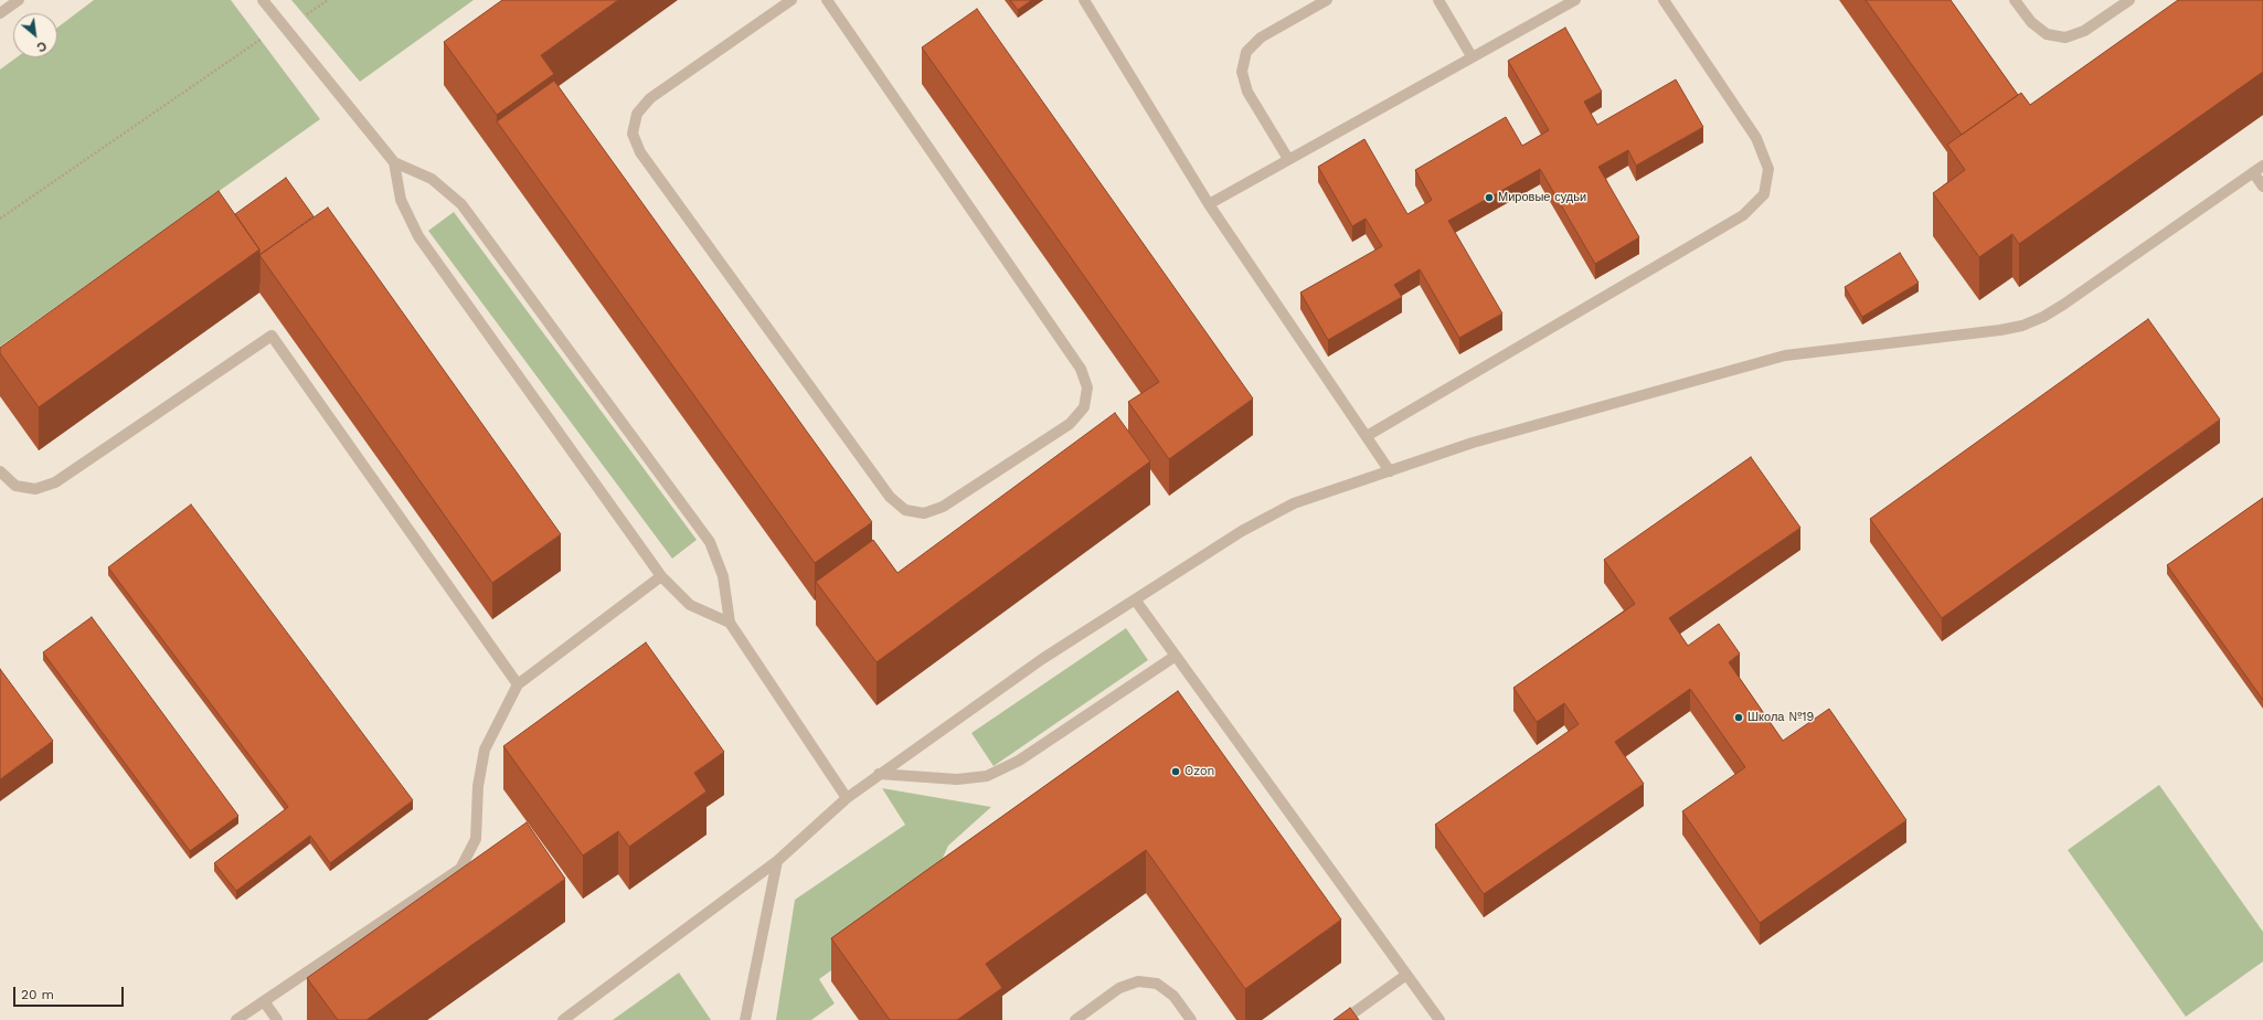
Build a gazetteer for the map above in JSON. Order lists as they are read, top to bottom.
{
  "places": ["Мировые судьи", "Школа №19", "Ozon"],
  "scale_bar": "20 m",
  "north": "bottom right"
}
